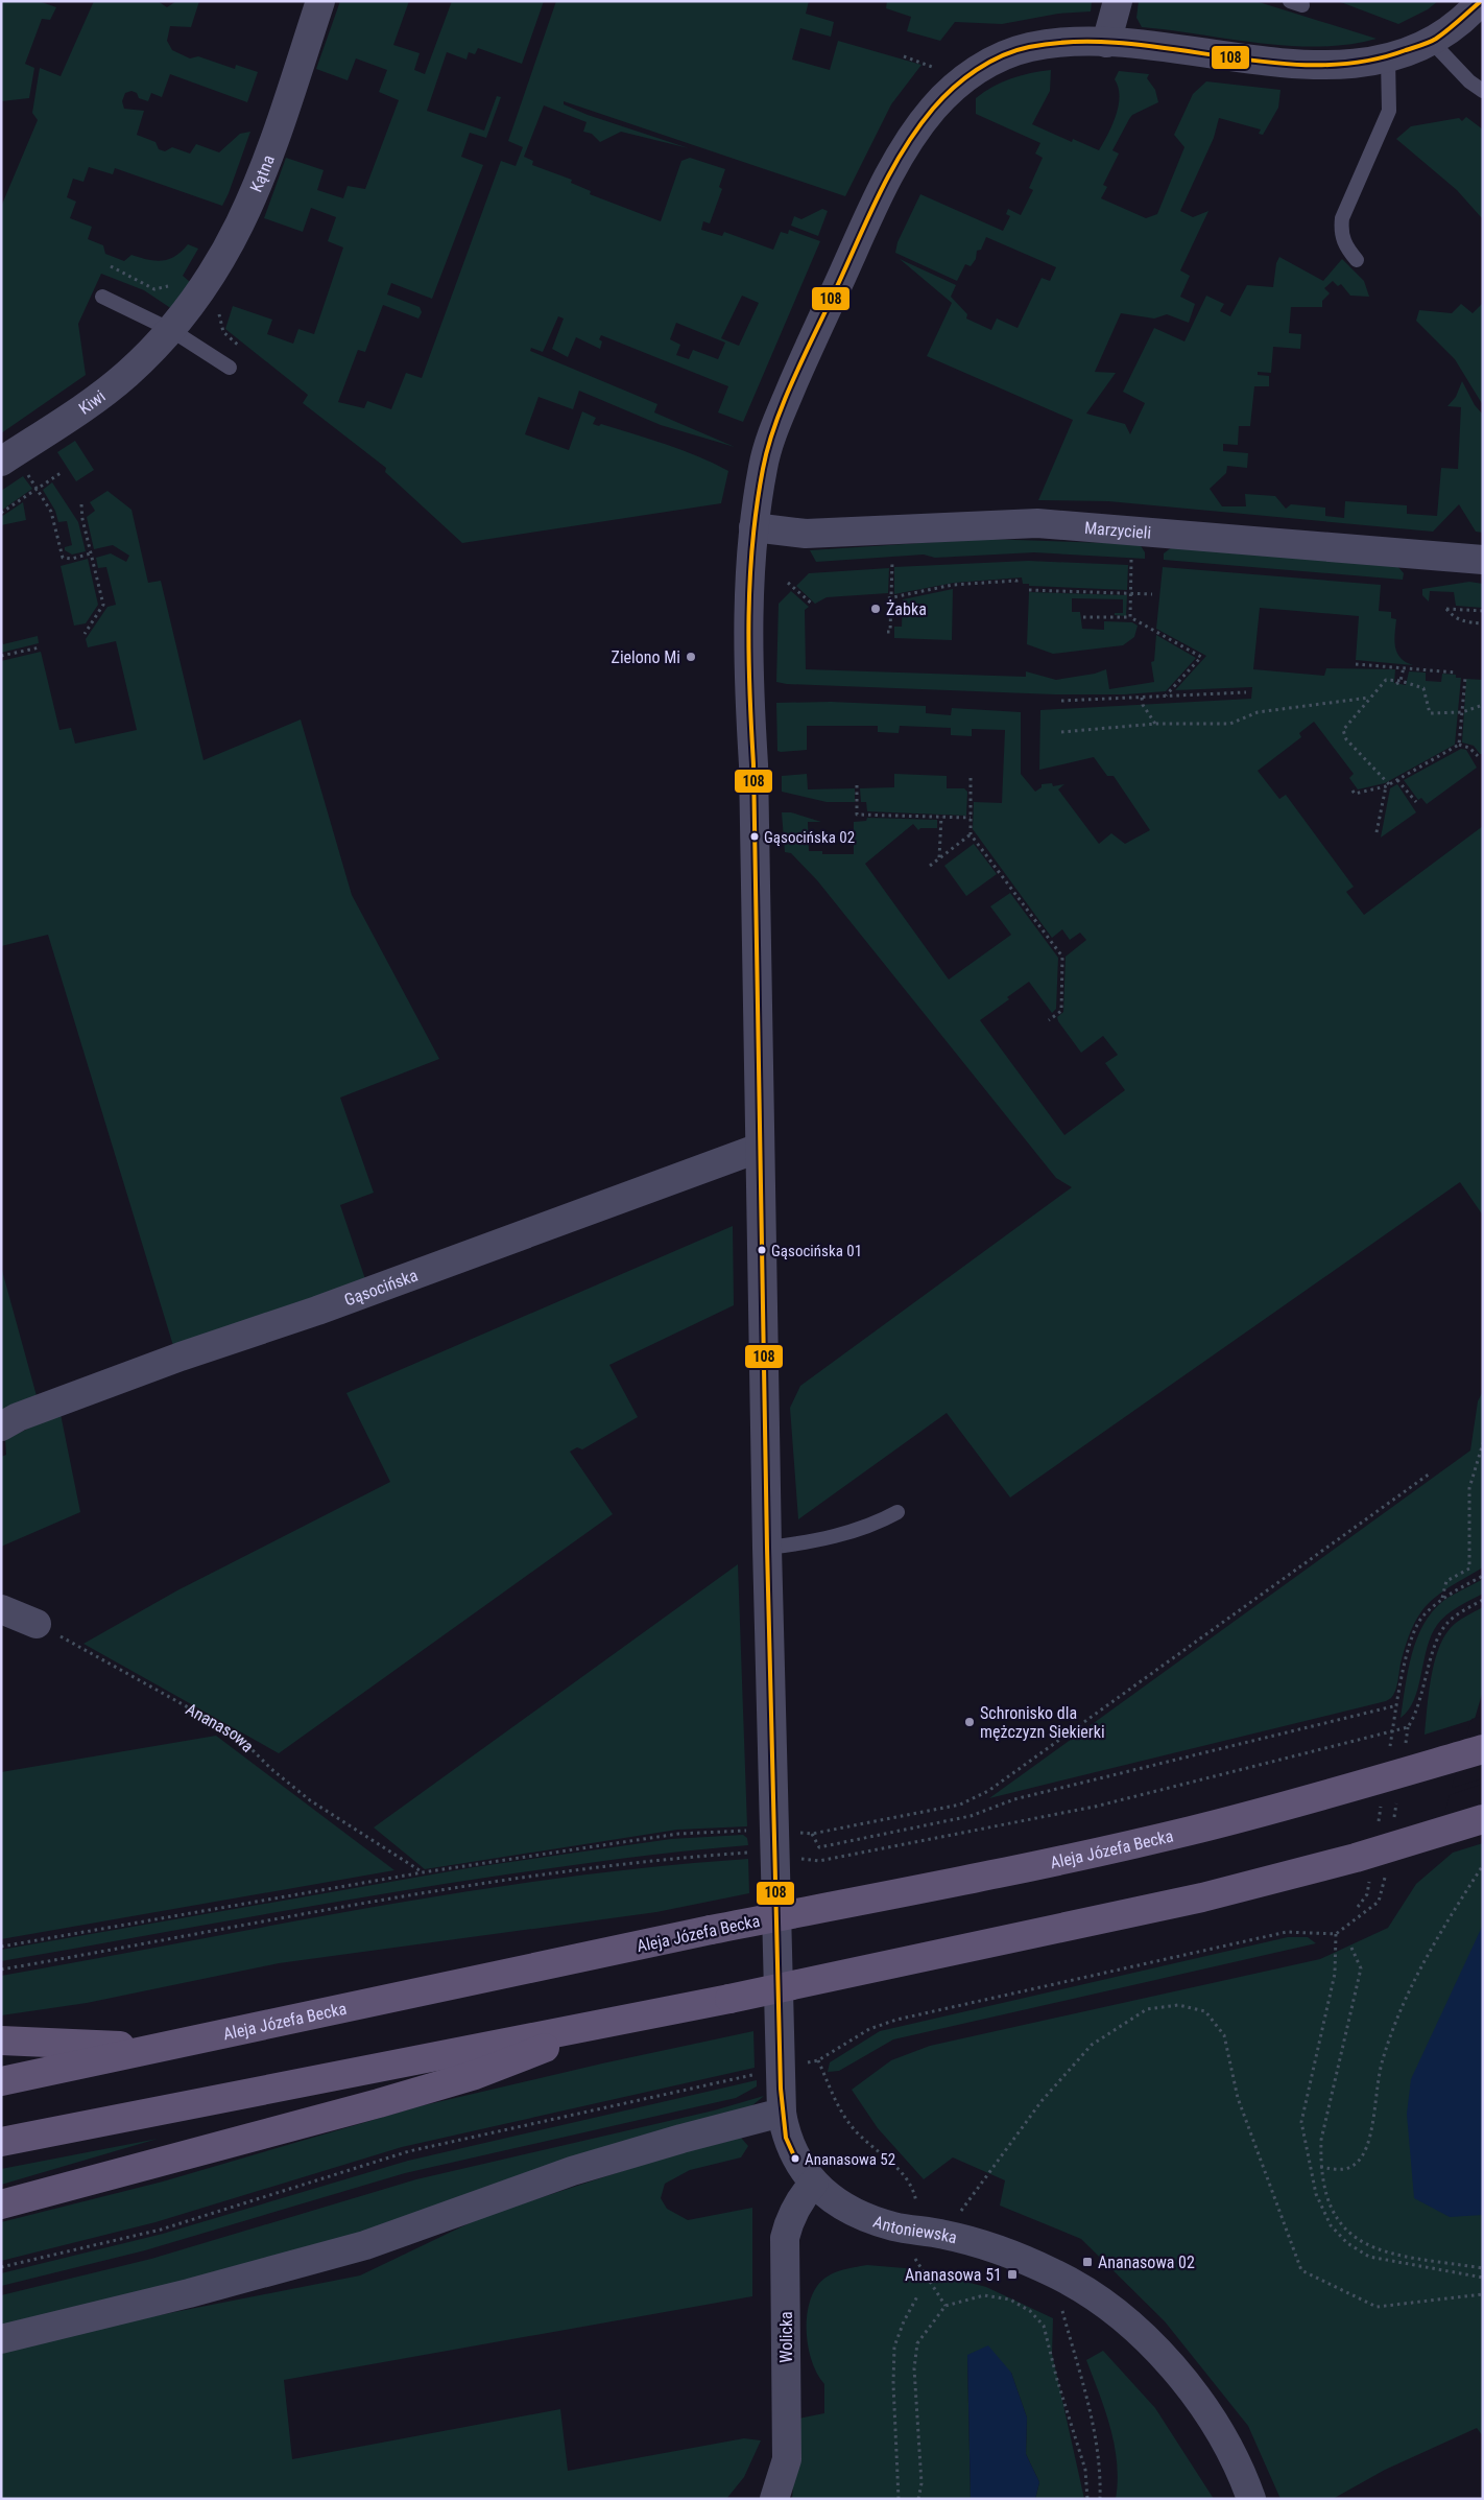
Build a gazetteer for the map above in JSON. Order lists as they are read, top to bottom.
{
  "streets": {
    "main road": ["Aleja Józefa Becka"],
    "street": [
      "Kątna",
      "Kiwi",
      "Marzycieli",
      "Gąsocińska",
      "Antoniewska",
      "Wolicka"
    ],
    "path": ["Ananasowa"]
  },
  "crossings": [
    ["Kątna", "Kiwi"],
    ["Marzycieli", "Antoniewska"],
    ["Gąsocińska", "Antoniewska"],
    ["Antoniewska", "Wolicka"]
  ],
  "places": {
    "other": [
      "Żabka",
      "Zielono Mi",
      "Gąsocińska 02",
      "Gąsocińska 01",
      "Schronisko dla mężczyzn Siekierki",
      "Ananasowa 52"
    ],
    "transit": ["Ananasowa 02", "Ananasowa 51"]
  },
  "lines": ["transit line 108"]
}
